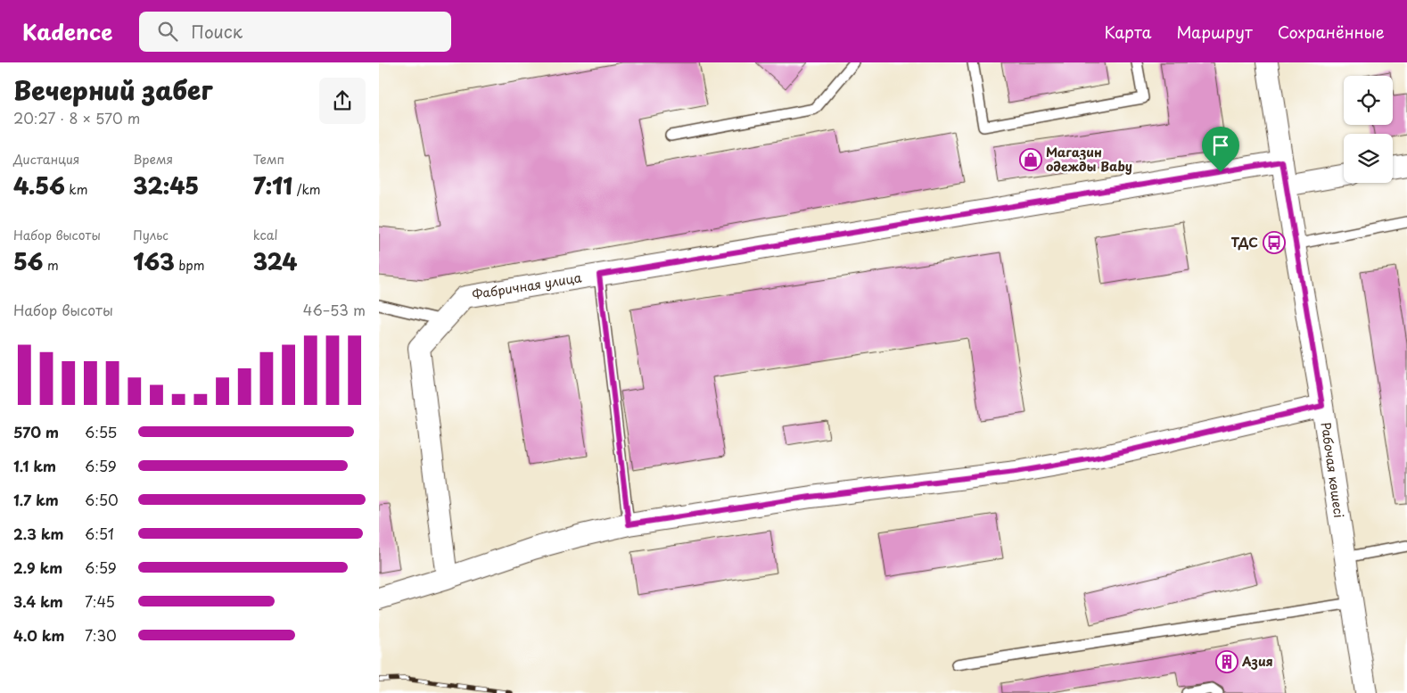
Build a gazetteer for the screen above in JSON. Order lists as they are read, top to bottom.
{
  "streets": {
    "street": ["Фабричная улица", "Рабочая көшесі"]
  },
  "crossings": [
    ["Фабричная улица", "Рабочая көшесі"]
  ],
  "places": {
    "shop": ["Магазин одежды Baby"],
    "bus stop": ["ТДС"],
    "building": ["Азия"]
  },
  "page": {
    "header": "Kadence",
    "search": "Поиск",
    "nav": ["Карта", "Маршрут", "Сохранённые"],
    "heading": ["Вечерний забег", "20:27 · 8 × 570 m"],
    "stats": [
      ["Дистанция", "4.56 km"],
      ["Время", "32:45"],
      ["Темп", "7:11 /km"],
      ["Набор высоты", "56 m"],
      ["Пульс", "163 bpm"],
      ["kcal", "324"]
    ],
    "chart": ["Набор высоты", "46–53 m"],
    "list": [
      {
        "name": "570 m",
        "note": "6:55"
      },
      {
        "name": "1.1 km",
        "note": "6:59"
      },
      {
        "name": "1.7 km",
        "note": "6:50"
      },
      {
        "name": "2.3 km",
        "note": "6:51"
      },
      {
        "name": "2.9 km",
        "note": "6:59"
      },
      {
        "name": "3.4 km",
        "note": "7:45"
      },
      {
        "name": "4.0 km",
        "note": "7:30"
      }
    ]
  }
}
